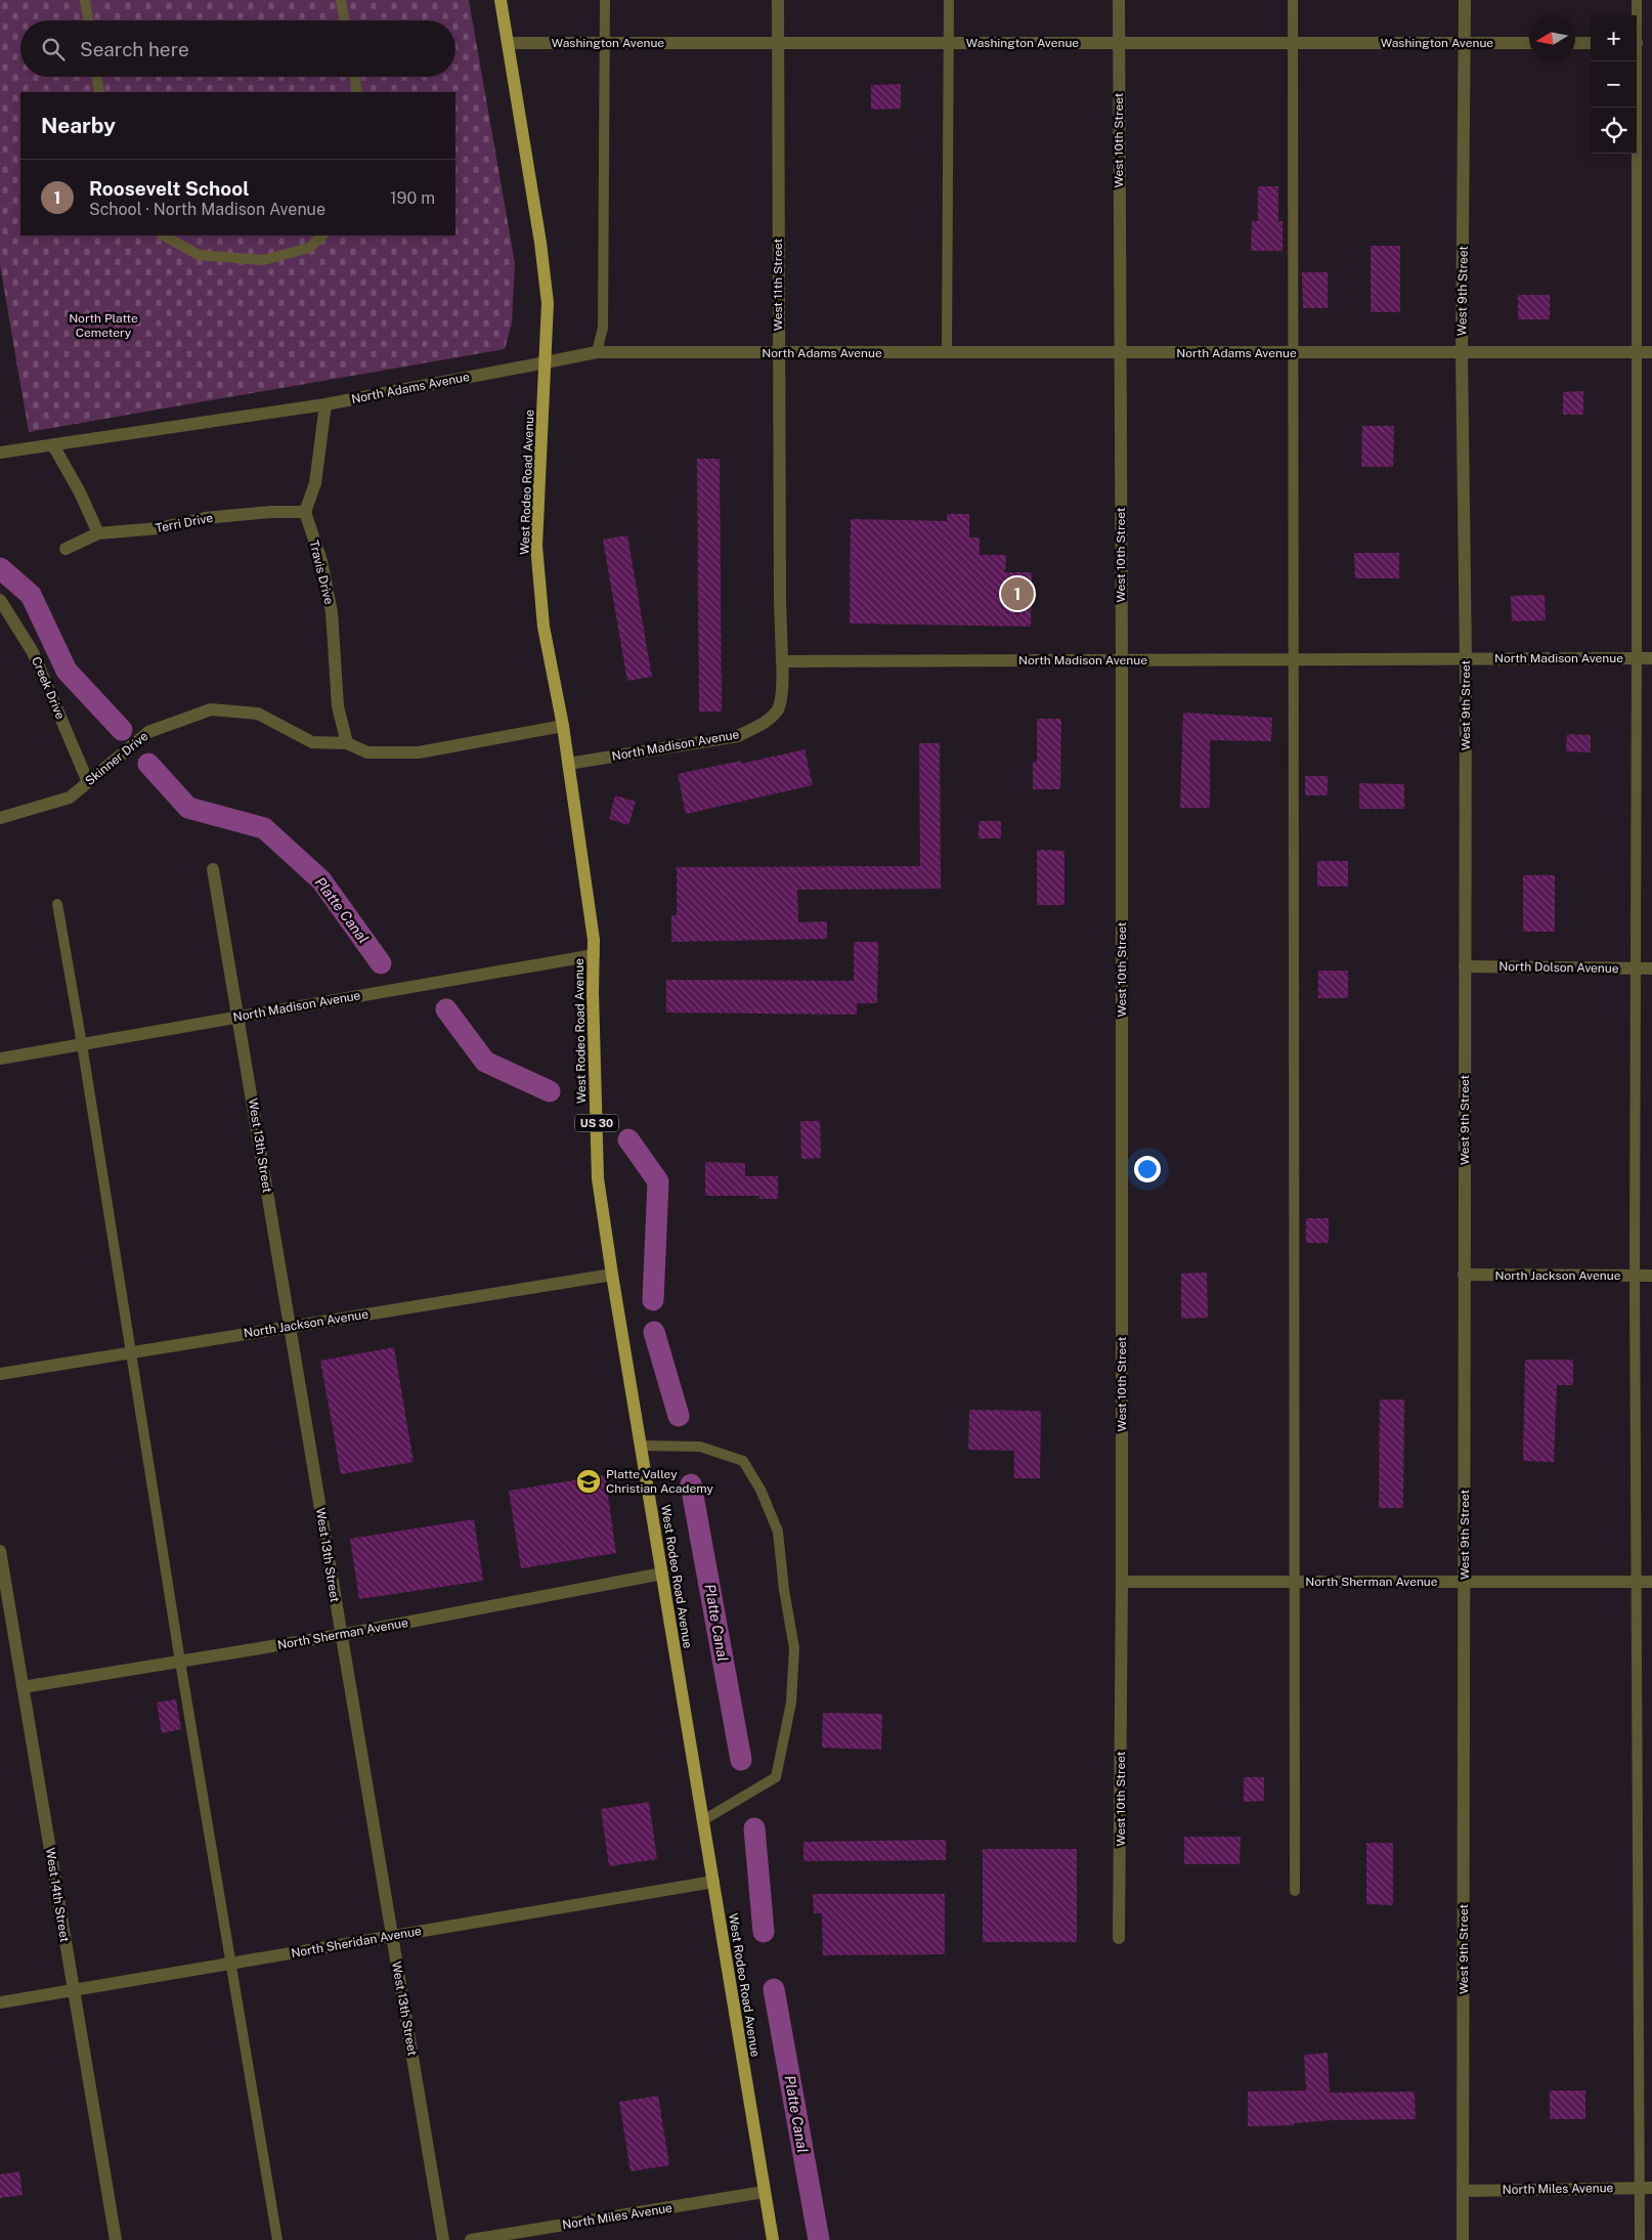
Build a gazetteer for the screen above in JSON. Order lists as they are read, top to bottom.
{
  "streets": {
    "main road": ["West Rodeo Road Avenue", "US 30"],
    "street": [
      "Washington Avenue",
      "West 10th Street",
      "West 11th Street",
      "West 9th Street",
      "North Adams Avenue",
      "Terri Drive",
      "Travis Drive",
      "North Madison Avenue",
      "Creek Drive",
      "Skinner Drive",
      "North Dolson Avenue",
      "West 13th Street",
      "North Jackson Avenue",
      "North Sherman Avenue",
      "West 14th Street",
      "North Sheridan Avenue",
      "North Miles Avenue"
    ]
  },
  "crossings": [
    ["Washington Avenue", "West 10th Street"],
    ["Washington Avenue", "West 11th Street"],
    ["Washington Avenue", "West 9th Street"],
    ["Washington Avenue", "West Rodeo Road Avenue"],
    ["West 10th Street", "North Adams Avenue"],
    ["West 10th Street", "North Madison Avenue"],
    ["West 10th Street", "North Sherman Avenue"],
    ["West 11th Street", "North Adams Avenue"],
    ["West 11th Street", "North Madison Avenue"],
    ["West 9th Street", "North Adams Avenue"],
    ["West 9th Street", "North Madison Avenue"],
    ["West 9th Street", "North Dolson Avenue"],
    ["West 9th Street", "North Jackson Avenue"],
    ["West 9th Street", "North Sherman Avenue"],
    ["West 9th Street", "North Miles Avenue"],
    ["North Adams Avenue", "West Rodeo Road Avenue"],
    ["West Rodeo Road Avenue", "North Madison Avenue"],
    ["West Rodeo Road Avenue", "Skinner Drive"],
    ["West Rodeo Road Avenue", "North Jackson Avenue"],
    ["West Rodeo Road Avenue", "North Sherman Avenue"],
    ["West Rodeo Road Avenue", "North Sheridan Avenue"],
    ["West Rodeo Road Avenue", "North Miles Avenue"],
    ["Terri Drive", "Travis Drive"],
    ["Travis Drive", "Skinner Drive"],
    ["North Madison Avenue", "West 13th Street"],
    ["Creek Drive", "Skinner Drive"],
    ["West 13th Street", "North Jackson Avenue"],
    ["West 13th Street", "North Sherman Avenue"],
    ["West 13th Street", "North Sheridan Avenue"],
    ["North Sherman Avenue", "West 14th Street"],
    ["West 14th Street", "North Sheridan Avenue"]
  ],
  "water": ["Platte Canal"],
  "parks": ["North Platte Cemetery"],
  "places": {
    "school or university": ["Platte Valley Christian Academy"]
  },
  "north": "left",
  "page": {
    "map_buttons": ["+", "−"],
    "search": "Search here",
    "heading": "Nearby",
    "list": [
      {
        "mark": "1",
        "name": "Roosevelt School",
        "note": "School · North Madison Avenue",
        "value": "190 m"
      }
    ],
    "pins": "1"
  }
}
